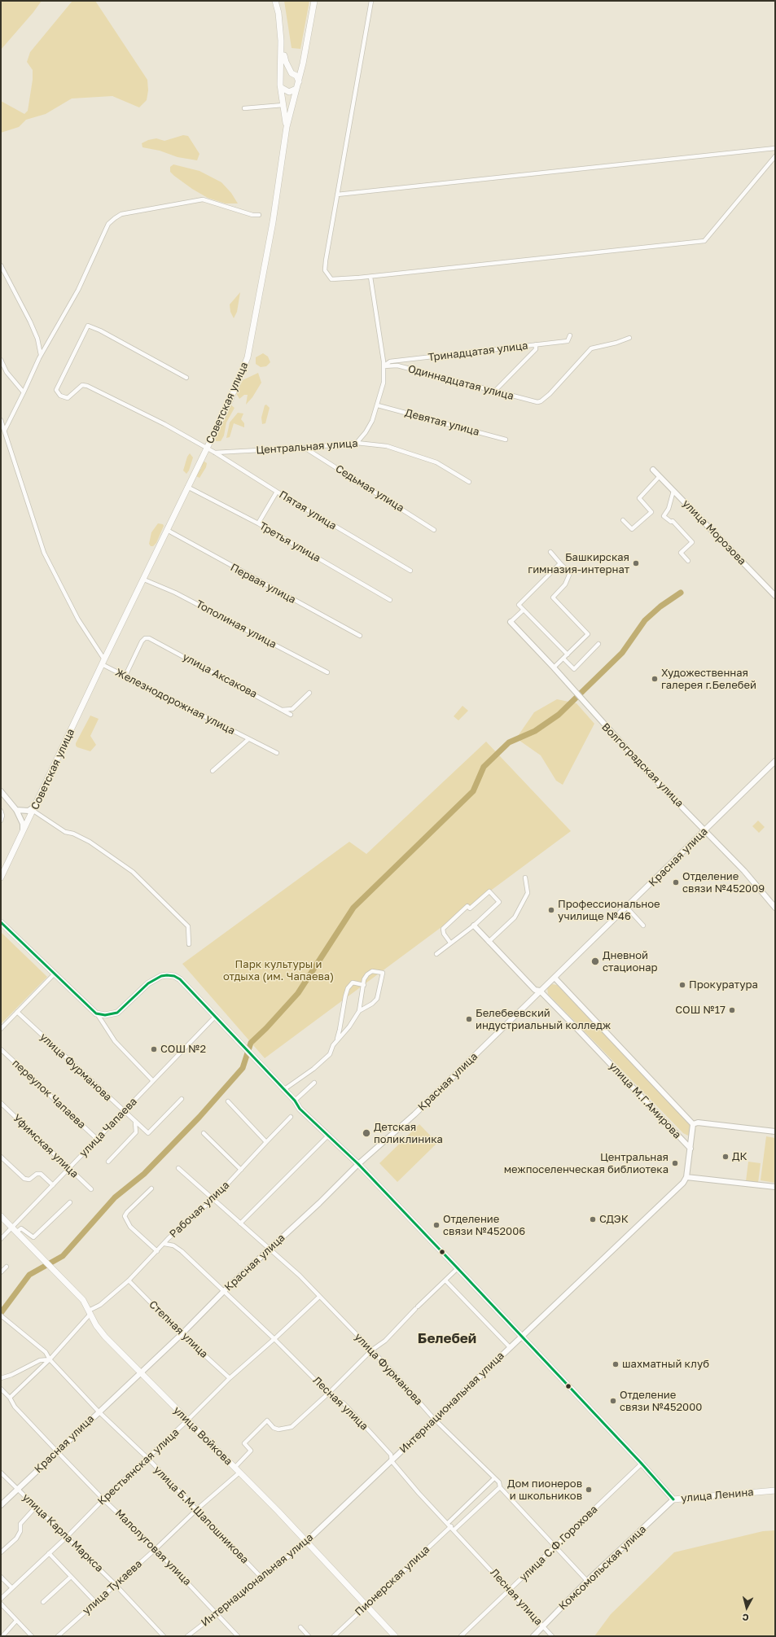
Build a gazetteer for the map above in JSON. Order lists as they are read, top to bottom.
{
  "streets": {
    "main road": ["Советская улица", "улица Войкова", "улица Ленина"],
    "street": [
      "Тринадцатая улица",
      "Одиннадцатая улица",
      "Девятая улица",
      "Центральная улица",
      "Седьмая улица",
      "Пятая улица",
      "улица Морозова",
      "Третья улица",
      "Первая улица",
      "Тополиная улица",
      "улица Аксакова",
      "Железнодорожная улица",
      "Волгоградская улица",
      "Красная улица",
      "улица Фурманова",
      "переулок Чапаева",
      "улица М.Г.Амирова",
      "улица Чапаева",
      "Уфимская улица",
      "Рабочая улица",
      "Степная улица",
      "Интернациональная улица",
      "Лесная улица",
      "Крестьянская улица",
      "улица Б.М.Шапошникова",
      "улица Карла Маркса",
      "улица С.Ф.Горохова",
      "Малолуговая улица",
      "Комсомольская улица",
      "Пионерская улица",
      "улица Тукаева"
    ]
  },
  "crossings": [
    ["Тринадцатая улица", "Одиннадцатая улица"],
    ["Советская улица", "Пятая улица"],
    ["Советская улица", "Третья улица"],
    ["Советская улица", "Первая улица"],
    ["Советская улица", "Тополиная улица"],
    ["Советская улица", "Железнодорожная улица"],
    ["Центральная улица", "Седьмая улица"],
    ["Центральная улица", "Пятая улица"],
    ["улица Аксакова", "Железнодорожная улица"],
    ["Волгоградская улица", "Красная улица"],
    ["Красная улица", "улица Фурманова"],
    ["Красная улица", "улица М.Г.Амирова"],
    ["Красная улица", "Степная улица"],
    ["Красная улица", "Лесная улица"],
    ["Красная улица", "улица Войкова"],
    ["Красная улица", "улица Ленина"],
    ["Красная улица", "улица Б.М.Шапошникова"],
    ["Красная улица", "улица Карла Маркса"],
    ["Красная улица", "Малолуговая улица"],
    ["улица Фурманова", "улица Чапаева"],
    ["улица Фурманова", "Рабочая улица"],
    ["улица Фурманова", "Интернациональная улица"],
    ["улица Фурманова", "Крестьянская улица"],
    ["улица Фурманова", "улица С.Ф.Горохова"],
    ["улица Фурманова", "Комсомольская улица"],
    ["переулок Чапаева", "улица Чапаева"],
    ["улица Чапаева", "Уфимская улица"],
    ["улица Чапаева", "улица Войкова"],
    ["улица Чапаева", "улица Ленина"],
    ["Рабочая улица", "Степная улица"],
    ["Рабочая улица", "Лесная улица"],
    ["Рабочая улица", "улица Войкова"],
    ["Рабочая улица", "улица Б.М.Шапошникова"],
    ["Рабочая улица", "Малолуговая улица"],
    ["Степная улица", "Крестьянская улица"],
    ["Интернациональная улица", "Лесная улица"],
    ["Интернациональная улица", "улица Войкова"],
    ["Интернациональная улица", "улица Ленина"],
    ["Интернациональная улица", "улица Б.М.Шапошникова"],
    ["Интернациональная улица", "Малолуговая улица"],
    ["Лесная улица", "Крестьянская улица"],
    ["Лесная улица", "улица С.Ф.Горохова"],
    ["Лесная улица", "Комсомольская улица"],
    ["Лесная улица", "Пионерская улица"],
    ["улица Войкова", "Крестьянская улица"],
    ["улица Войкова", "Пионерская улица"],
    ["улица Войкова", "улица Тукаева"],
    ["Крестьянская улица", "улица Б.М.Шапошникова"],
    ["Крестьянская улица", "улица Карла Маркса"],
    ["Крестьянская улица", "Малолуговая улица"],
    ["улица Ленина", "улица С.Ф.Горохова"],
    ["улица Ленина", "Комсомольская улица"],
    ["улица Б.М.Шапошникова", "улица Тукаева"],
    ["улица Карла Маркса", "улица Тукаева"],
    ["Малолуговая улица", "улица Тукаева"]
  ],
  "districts": ["Белебей"],
  "parks": ["Парк культуры и отдыха (им. Чапаева)"],
  "places": [
    "Башкирская гимназия-интернат",
    "Художественная галерея г.Белебей",
    "Отделение связи №452009",
    "Профессиональное училище №46",
    "Дневной стационар",
    "Прокуратура",
    "СОШ №17",
    "Белебеевский индустриальный колледж",
    "СОШ №2",
    "Детская поликлиника",
    "ДК",
    "Центральная межпоселенческая библиотека",
    "СДЭК",
    "Отделение связи №452006",
    "шахматный клуб",
    "Отделение связи №452000",
    "Дом пионеров и школьников"
  ],
  "north": "bottom"
}
